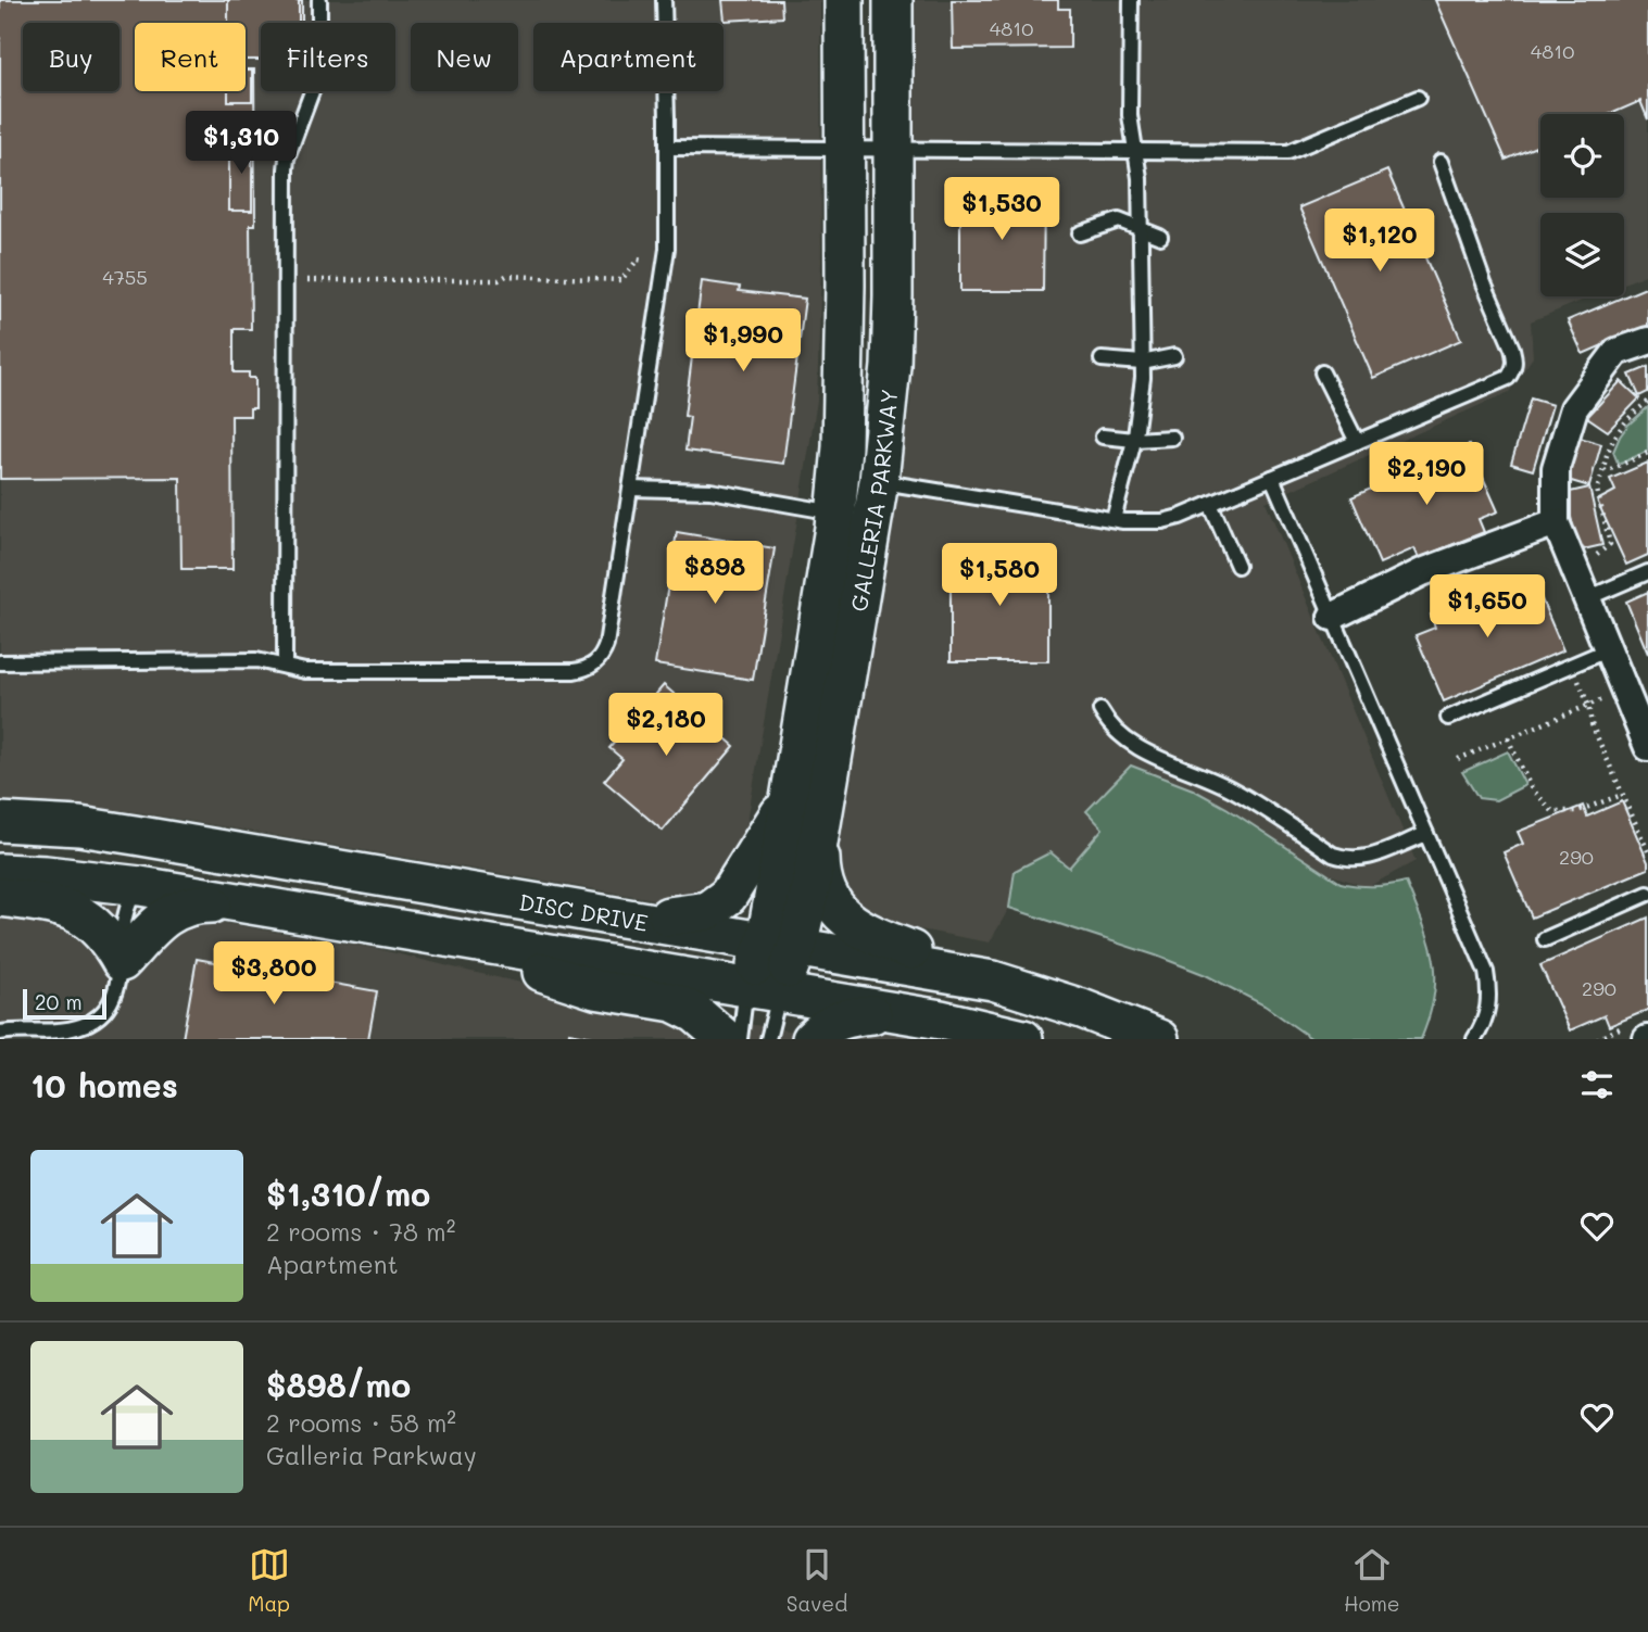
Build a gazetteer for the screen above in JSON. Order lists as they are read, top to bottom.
{
  "streets": {
    "main road": ["GALLERIA PARKWAY", "DISC DRIVE"]
  },
  "crossings": [
    ["GALLERIA PARKWAY", "DISC DRIVE"]
  ],
  "house_numbers": [
    "4810",
    "4810",
    "4755",
    "290",
    "290"
  ],
  "scale_bar": "20 m",
  "page": {
    "chip": [
      "Buy",
      "Rent",
      "Filters",
      "New",
      "Apartment"
    ],
    "price": [
      "$1,310",
      "$1,530",
      "$1,120",
      "$1,990",
      "$2,190",
      "$898",
      "$1,580",
      "$1,650",
      "$2,180",
      "$3,800"
    ],
    "scale": "20 m",
    "heading": "10 homes",
    "list": [
      {
        "name": "$1,310/mo",
        "note": "2 rooms · 78 m² · Apartment"
      },
      {
        "name": "$898/mo",
        "note": "2 rooms · 58 m² · Galleria Parkway"
      }
    ],
    "tabs": ["Map", "Saved", "Home"]
  }
}
